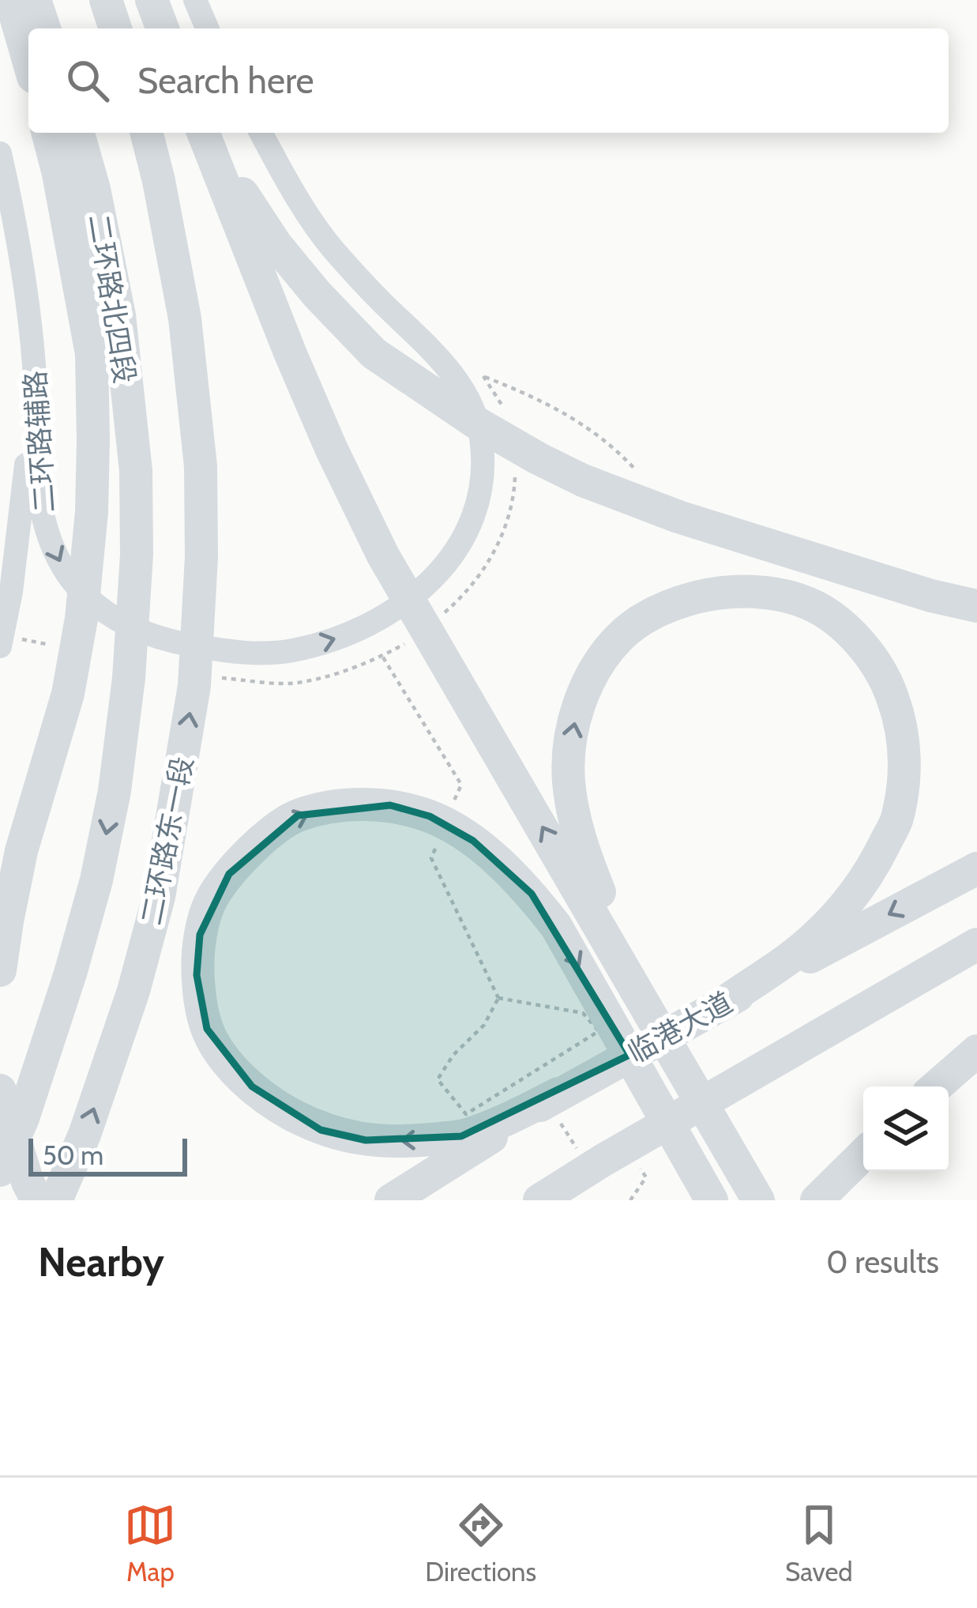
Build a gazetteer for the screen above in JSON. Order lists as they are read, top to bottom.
{
  "streets": {
    "highway": ["二环路北四段", "二环路东一段", "临港大道"],
    "main road": ["二环路辅路"]
  },
  "scale_bar": "50 m",
  "page": {
    "search": "Search here",
    "scale": "50 m",
    "heading": ["Nearby", "0 results"],
    "nav": ["Map", "Directions", "Saved"]
  }
}
